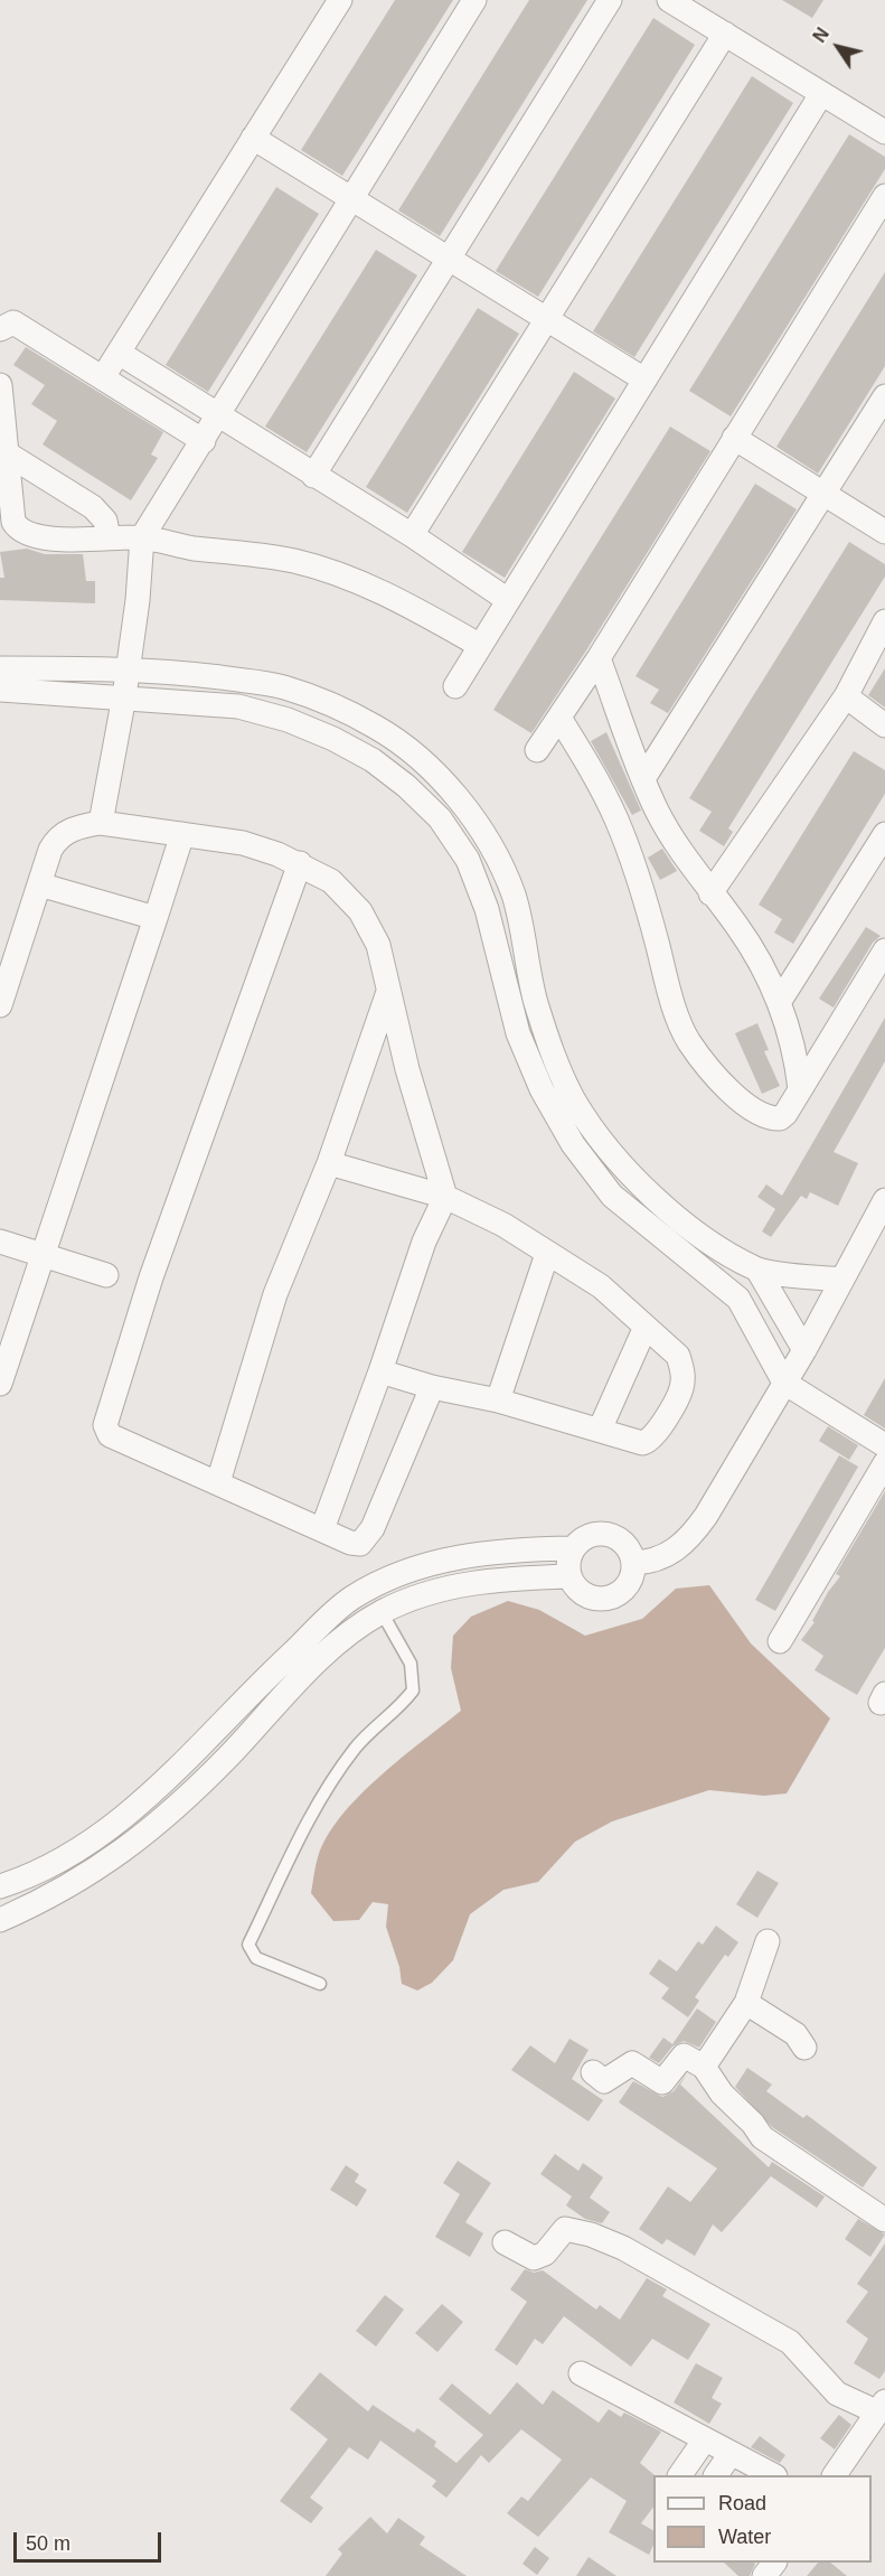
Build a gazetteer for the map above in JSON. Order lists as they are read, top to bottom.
{
  "legend": ["Road", "Water"],
  "scale_bar": "50 m",
  "north": "top left"
}
